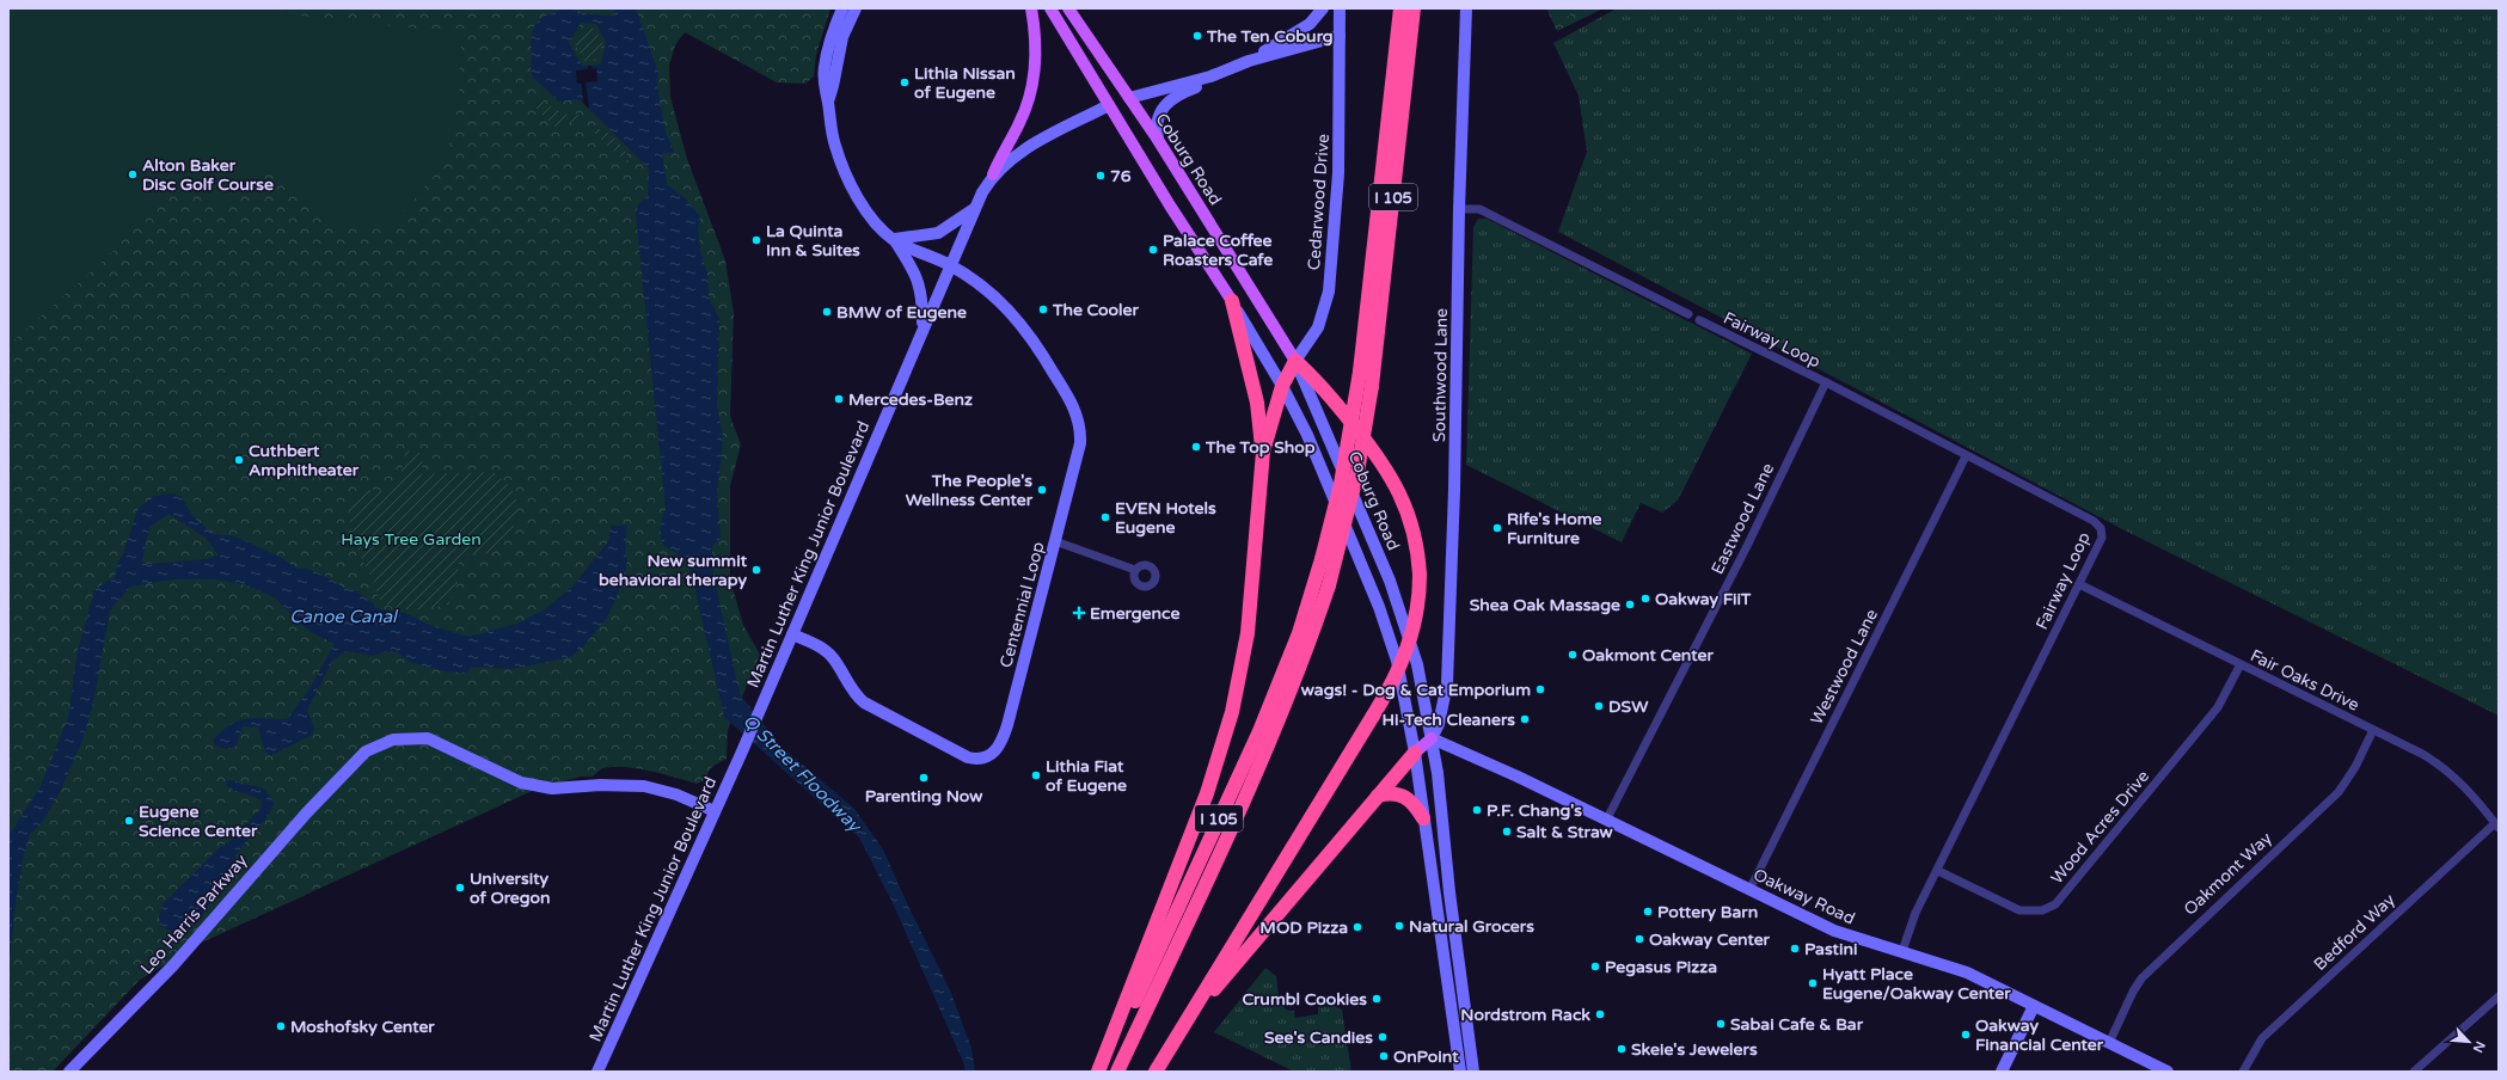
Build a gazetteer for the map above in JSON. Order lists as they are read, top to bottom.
{
  "streets": {
    "highway": ["I 105"],
    "main road": [
      "Coburg Road",
      "Cedarwood Drive",
      "Southwood Lane",
      "Martin Luther King Junior Boulevard",
      "Centennial Loop",
      "Oakway Road",
      "Leo Harris Parkway"
    ],
    "street": [
      "Fairway Loop",
      "Eastwood Lane",
      "Westwood Lane",
      "Fair Oaks Drive",
      "Wood Acres Drive",
      "Oakmont Way",
      "Bedford Way"
    ]
  },
  "crossings": [
    ["Coburg Road", "Cedarwood Drive"],
    ["Coburg Road", "Southwood Lane"],
    ["Coburg Road", "Oakway Road"],
    ["Fairway Loop", "Eastwood Lane"],
    ["Fairway Loop", "Westwood Lane"],
    ["Fairway Loop", "Fair Oaks Drive"],
    ["Fairway Loop", "Wood Acres Drive"],
    ["Fairway Loop", "Oakway Road"],
    ["Southwood Lane", "Oakway Road"],
    ["Eastwood Lane", "Oakway Road"],
    ["Martin Luther King Junior Boulevard", "Centennial Loop"],
    ["Martin Luther King Junior Boulevard", "Leo Harris Parkway"],
    ["Westwood Lane", "Oakway Road"],
    ["Fair Oaks Drive", "Wood Acres Drive"],
    ["Fair Oaks Drive", "Oakmont Way"],
    ["Fair Oaks Drive", "Bedford Way"],
    ["Oakmont Way", "Oakway Road"]
  ],
  "water": ["Canoe Canal", "Q Street Floodway"],
  "parks": ["Hays Tree Garden"],
  "places": {
    "other": [
      "The Ten Coburg",
      "Lithia Nissan of Eugene",
      "Alton Baker Disc Golf Course",
      "76",
      "La Quinta Inn & Suites",
      "Palace Coffee Roasters Cafe",
      "The Cooler",
      "BMW of Eugene",
      "Mercedes-Benz",
      "The Top Shop",
      "Cuthbert Amphitheater",
      "The People's Wellness Center",
      "EVEN Hotels Eugene",
      "Rife's Home Furniture",
      "New summit behavioral therapy",
      "Oakway FiiT",
      "Shea Oak Massage",
      "Oakmont Center",
      "wags! - Dog & Cat Emporium",
      "DSW",
      "Hi-Tech Cleaners",
      "Lithia Fiat of Eugene",
      "Parenting Now",
      "P.F. Chang's",
      "Eugene Science Center",
      "Salt & Straw",
      "University of Oregon",
      "Pottery Barn",
      "Natural Grocers",
      "MOD Pizza",
      "Oakway Center",
      "Pastini",
      "Pegasus Pizza",
      "Hyatt Place Eugene/Oakway Center",
      "Crumbl Cookies",
      "Nordstrom Rack",
      "Sabai Cafe & Bar",
      "Moshofsky Center",
      "Oakway Financial Center",
      "See's Candies",
      "Skeie's Jewelers",
      "OnPoint"
    ],
    "health": ["Emergence"]
  },
  "north": "bottom right"
}
